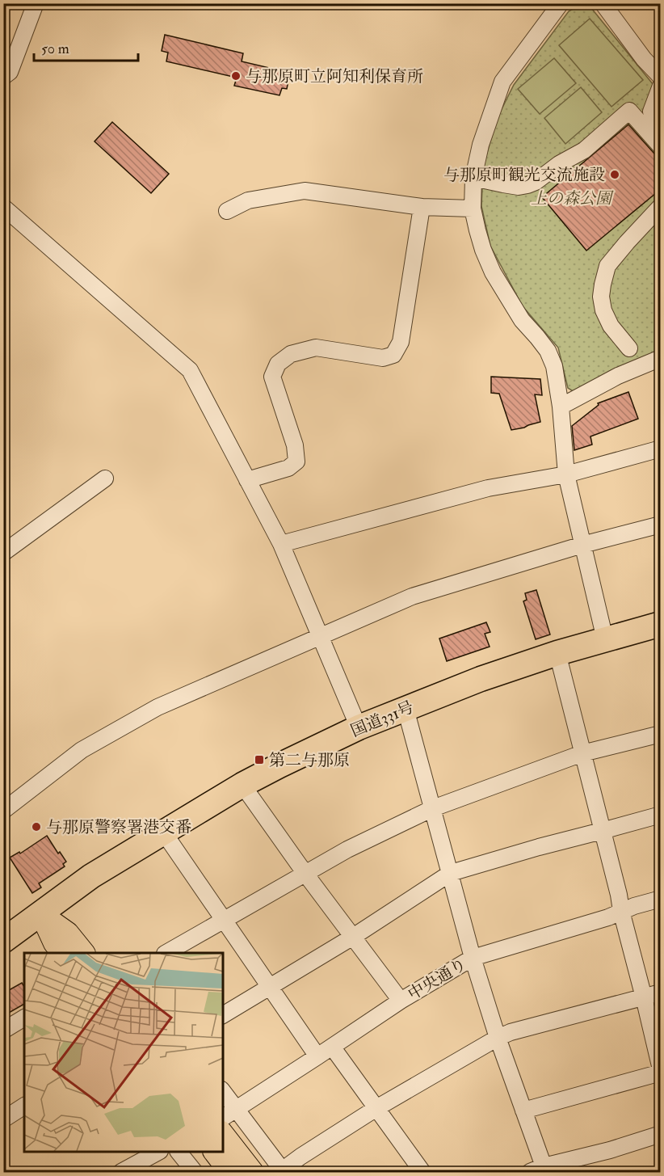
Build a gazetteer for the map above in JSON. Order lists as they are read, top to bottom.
{
  "streets": {
    "highway": ["国道331号"],
    "street": ["中央通り"]
  },
  "parks": ["上の森公園"],
  "places": {
    "other": ["与那原町立阿知利保育所", "与那原町観光交流施設", "与那原警察署港交番"],
    "transit": ["第二与那原"]
  },
  "scale_bar": "50 m"
}
